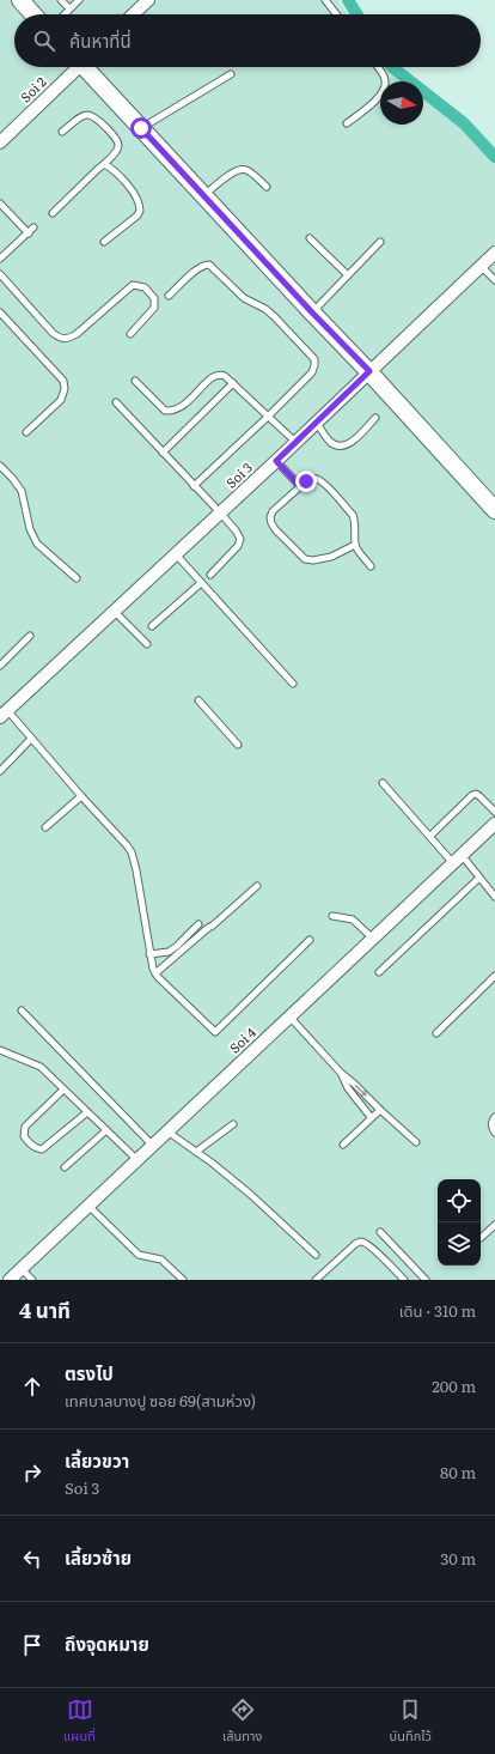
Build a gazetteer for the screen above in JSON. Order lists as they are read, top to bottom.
{
  "streets": {
    "street": ["Soi 2", "Soi 3", "Soi 4"]
  },
  "north": "right",
  "page": {
    "search": "ค้นหาที่นี่",
    "heading": ["4 นาที", "เดิน · 310 m"],
    "list": [
      ["ตรงไป", "เทศบาลบางปู ซอย 69(สามห่วง)", "200 m"],
      ["เลี้ยวขวา", "Soi 3", "80 m"],
      ["เลี้ยวซ้าย", "30 m"],
      "ถึงจุดหมาย"
    ],
    "nav": ["แผนที่", "เส้นทาง", "บันทึกไว้"]
  }
}
